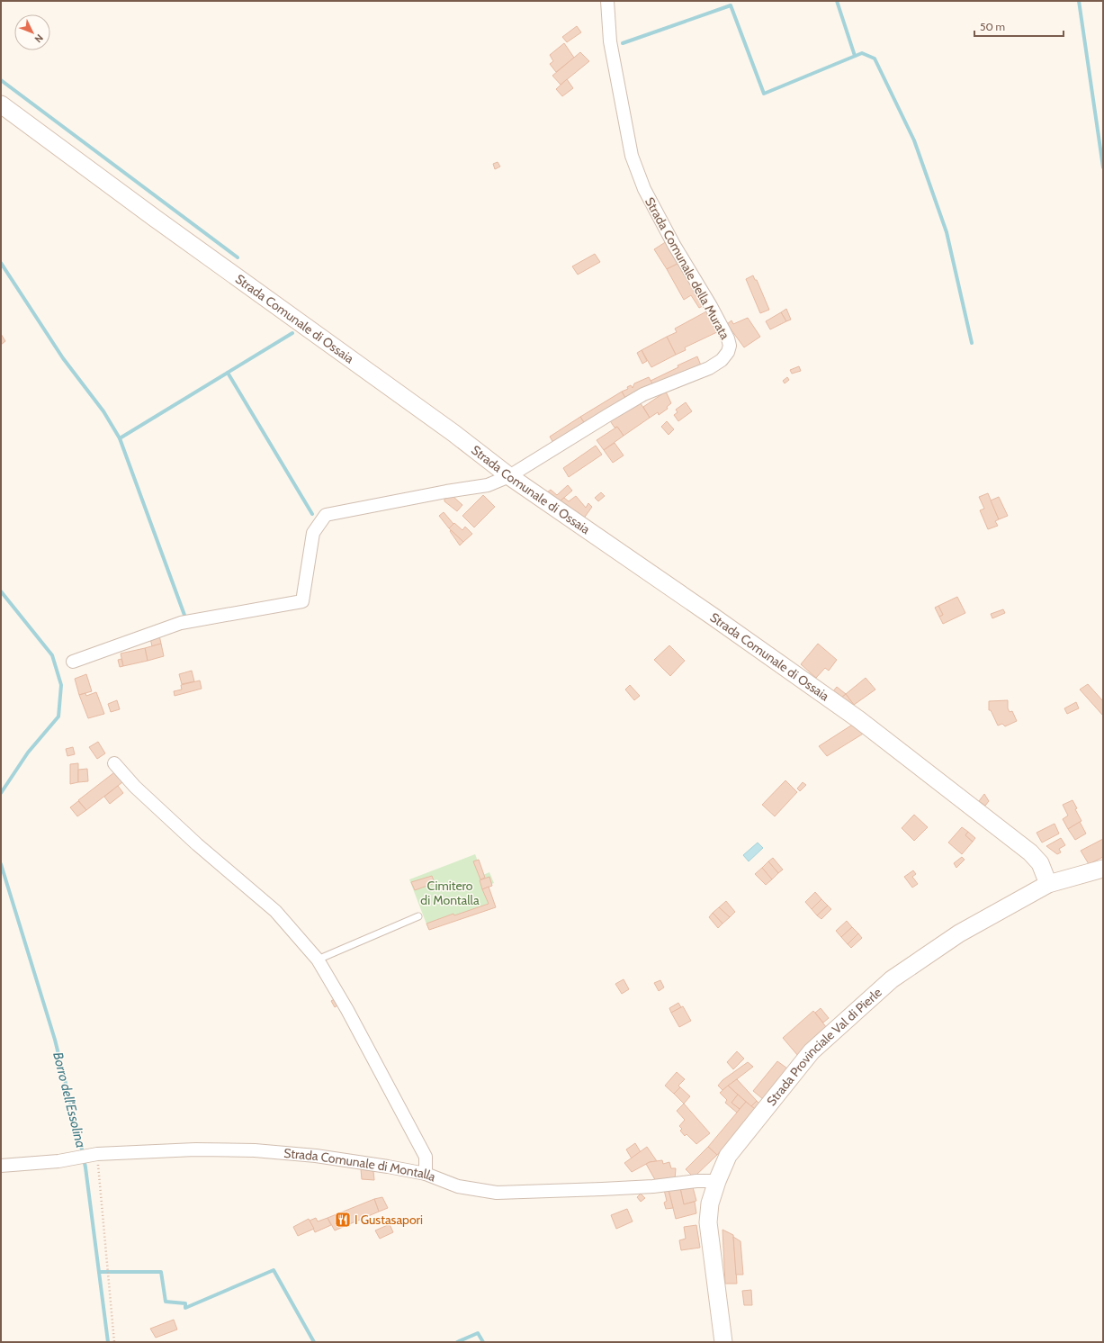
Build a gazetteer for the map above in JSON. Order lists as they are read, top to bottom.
{
  "streets": {
    "street": [
      "Strada Comunale della Murata",
      "Strada Comunale di Ossaia",
      "Strada Provinciale Val di Pierle",
      "Strada Comunale di Montalla"
    ]
  },
  "crossings": [
    ["Strada Comunale della Murata", "Strada Comunale di Ossaia"],
    ["Strada Comunale di Ossaia", "Strada Provinciale Val di Pierle"],
    ["Strada Provinciale Val di Pierle", "Strada Comunale di Montalla"]
  ],
  "water": ["Borro dell'Essolina"],
  "parks": ["Cimitero di Montalla"],
  "places": {
    "restaurant": ["I Gustasapori"]
  },
  "scale_bar": "50 m",
  "north": "bottom right"
}
